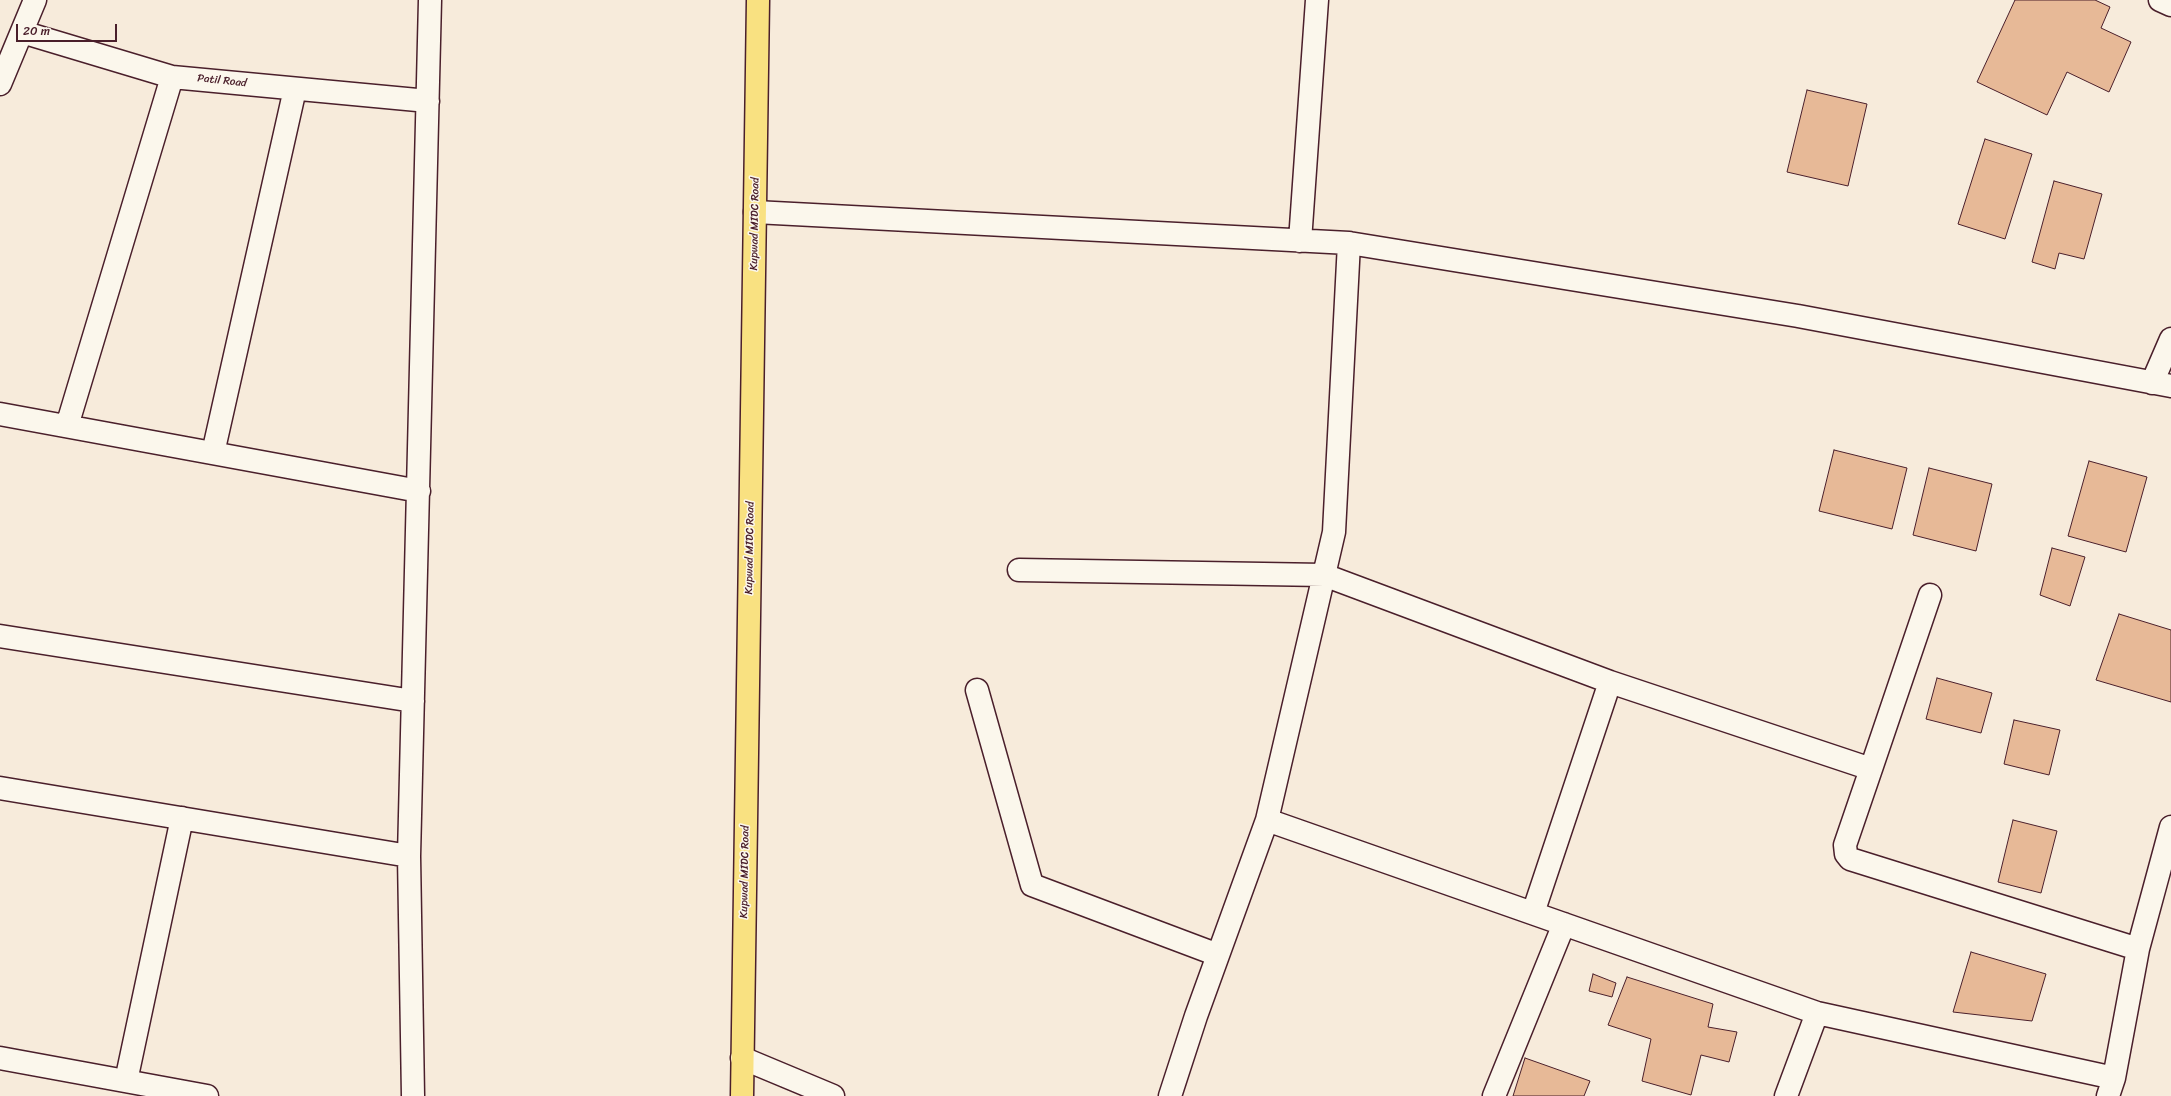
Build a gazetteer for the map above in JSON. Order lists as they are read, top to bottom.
{
  "streets": {
    "main road": ["Kupwad MIDC Road"],
    "street": ["Patil Road"]
  },
  "scale_bar": "20 m"
}
